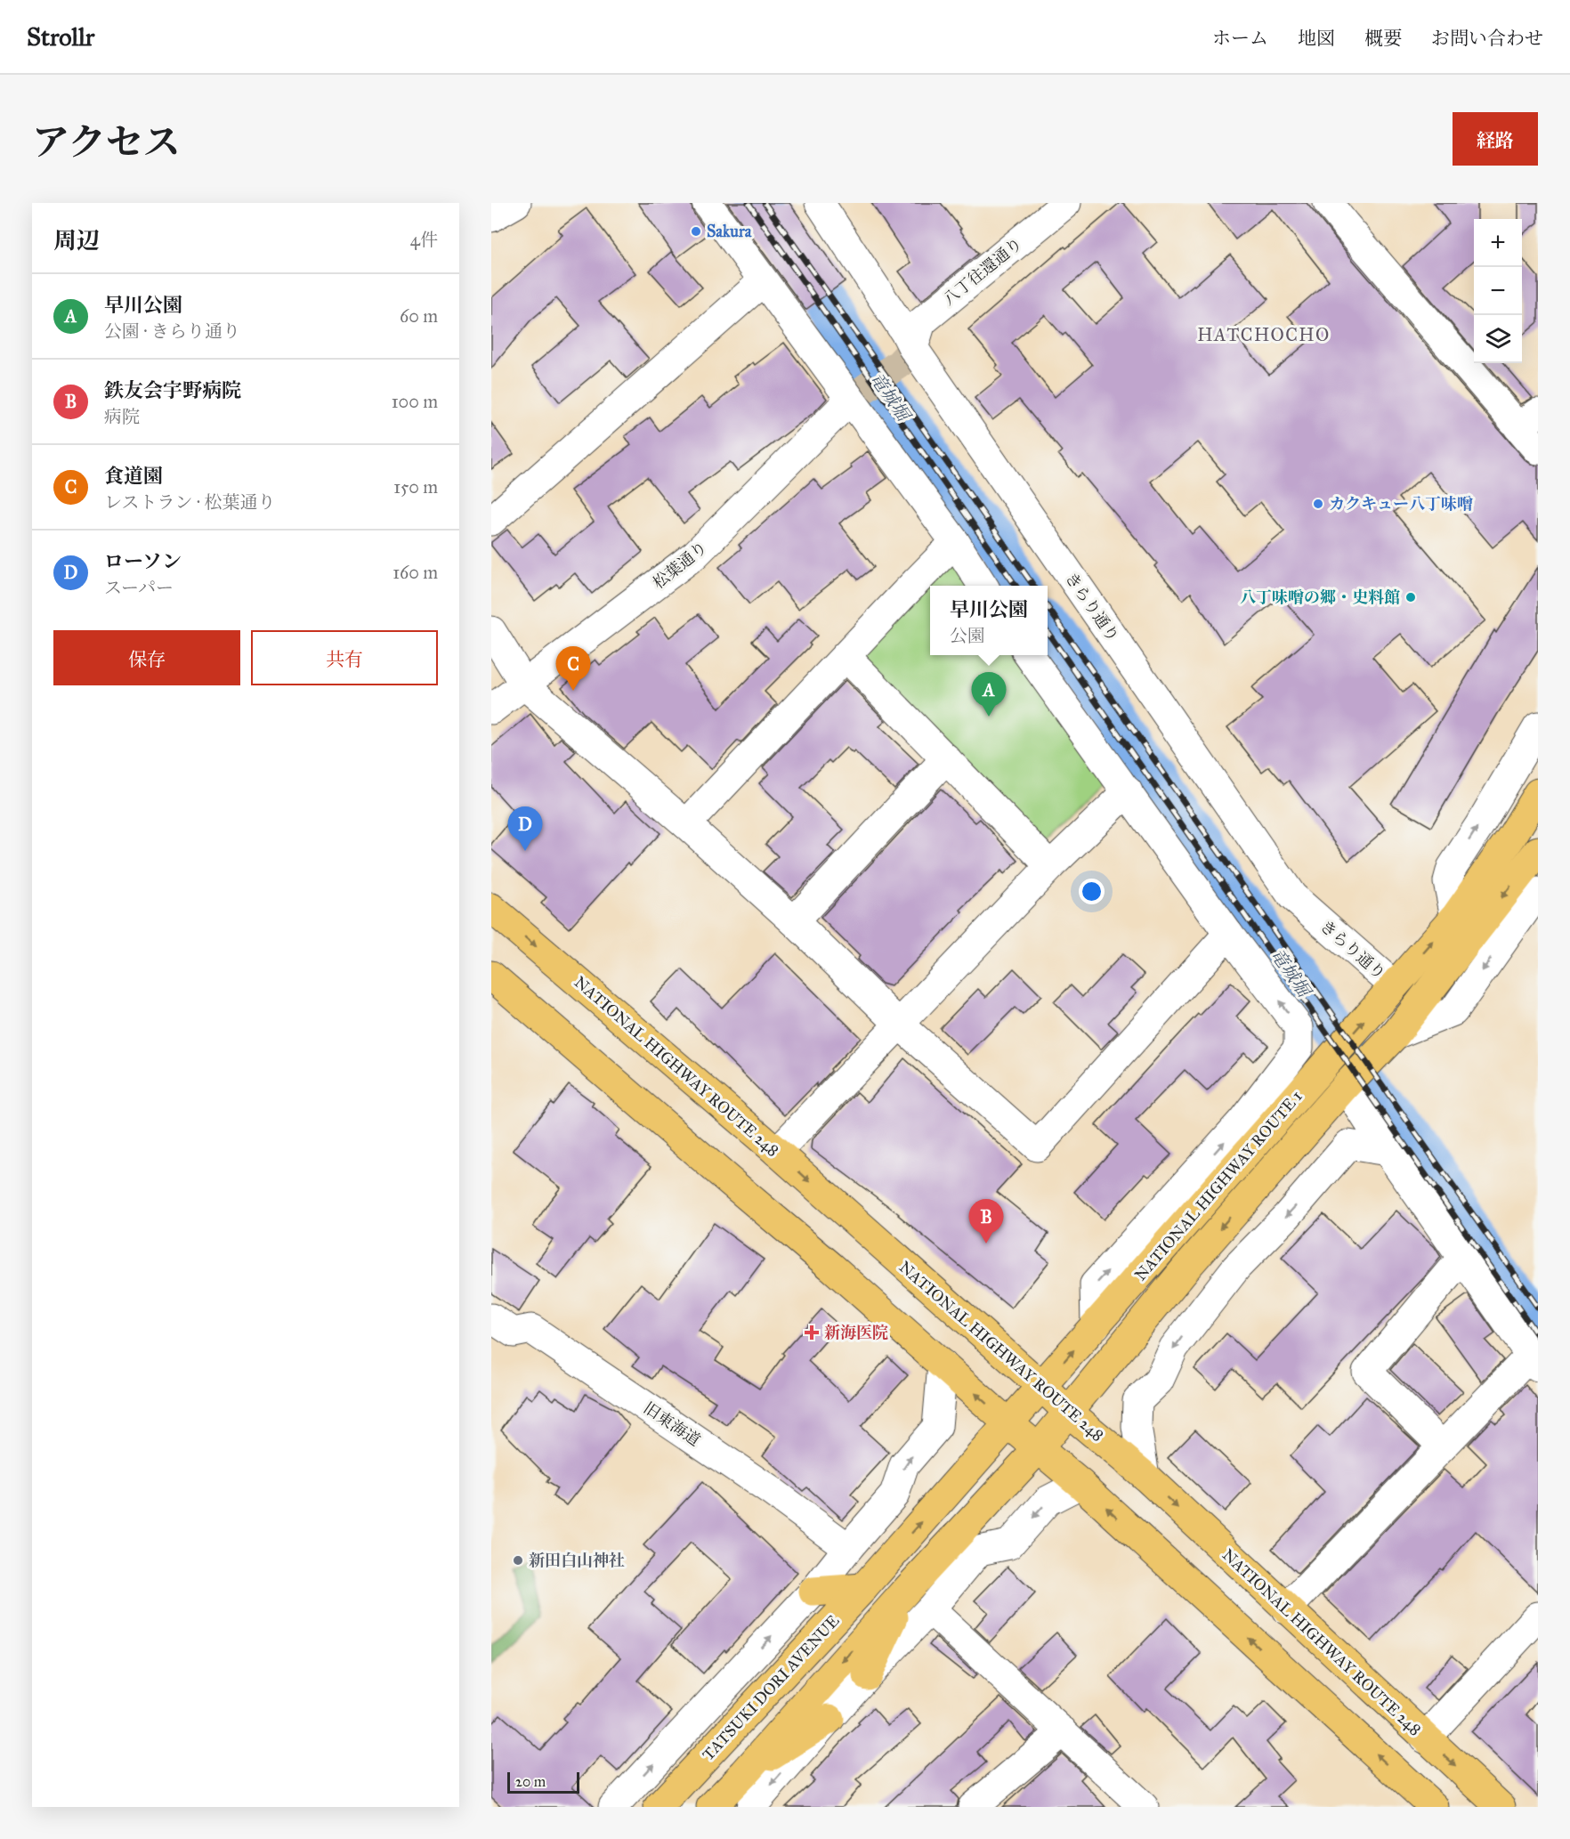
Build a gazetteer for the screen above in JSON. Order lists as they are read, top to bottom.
{
  "streets": {
    "highway": ["NATIONAL HIGHWAY ROUTE 248", "NATIONAL HIGHWAY ROUTE 1", "TATSUKI DORI AVENUE"],
    "street": [
      "八丁往還通り",
      "松葉通り",
      "きらり通り",
      "旧東海道"
    ]
  },
  "crossings": [
    ["八丁往還通り", "きらり通り"],
    ["きらり通り", "NATIONAL HIGHWAY ROUTE 1"],
    ["NATIONAL HIGHWAY ROUTE 248", "NATIONAL HIGHWAY ROUTE 1"],
    ["NATIONAL HIGHWAY ROUTE 1", "TATSUKI DORI AVENUE"]
  ],
  "districts": ["HATCHOCHO"],
  "water": ["竜城堀"],
  "places": {
    "other": [
      "Sakura",
      "カクキュー八丁味噌",
      "八丁味噌の郷・史料館",
      "新田白山神社"
    ],
    "health": ["新海医院"]
  },
  "scale_bar": "20 m",
  "page": {
    "header": "Strollr",
    "nav": [
      "ホーム",
      "地図",
      "概要",
      "お問い合わせ"
    ],
    "title": "アクセス",
    "buttons": [
      "経路",
      ["保存", "共有"]
    ],
    "heading": ["周辺", "4件"],
    "map_buttons": ["+", "−"],
    "list": [
      {
        "mark": "A",
        "name": "早川公園",
        "note": "公園 · きらり通り",
        "value": "60 m"
      },
      {
        "mark": "B",
        "name": "鉄友会宇野病院",
        "note": "病院",
        "value": "100 m"
      },
      {
        "mark": "C",
        "name": "食道園",
        "note": "レストラン · 松葉通り",
        "value": "150 m"
      },
      {
        "mark": "D",
        "name": "ローソン",
        "note": "スーパー",
        "value": "160 m"
      }
    ],
    "popup": ["早川公園", "公園"],
    "pins": [
      "C",
      "A",
      "D",
      "B"
    ],
    "scale": "20 m"
  }
}
